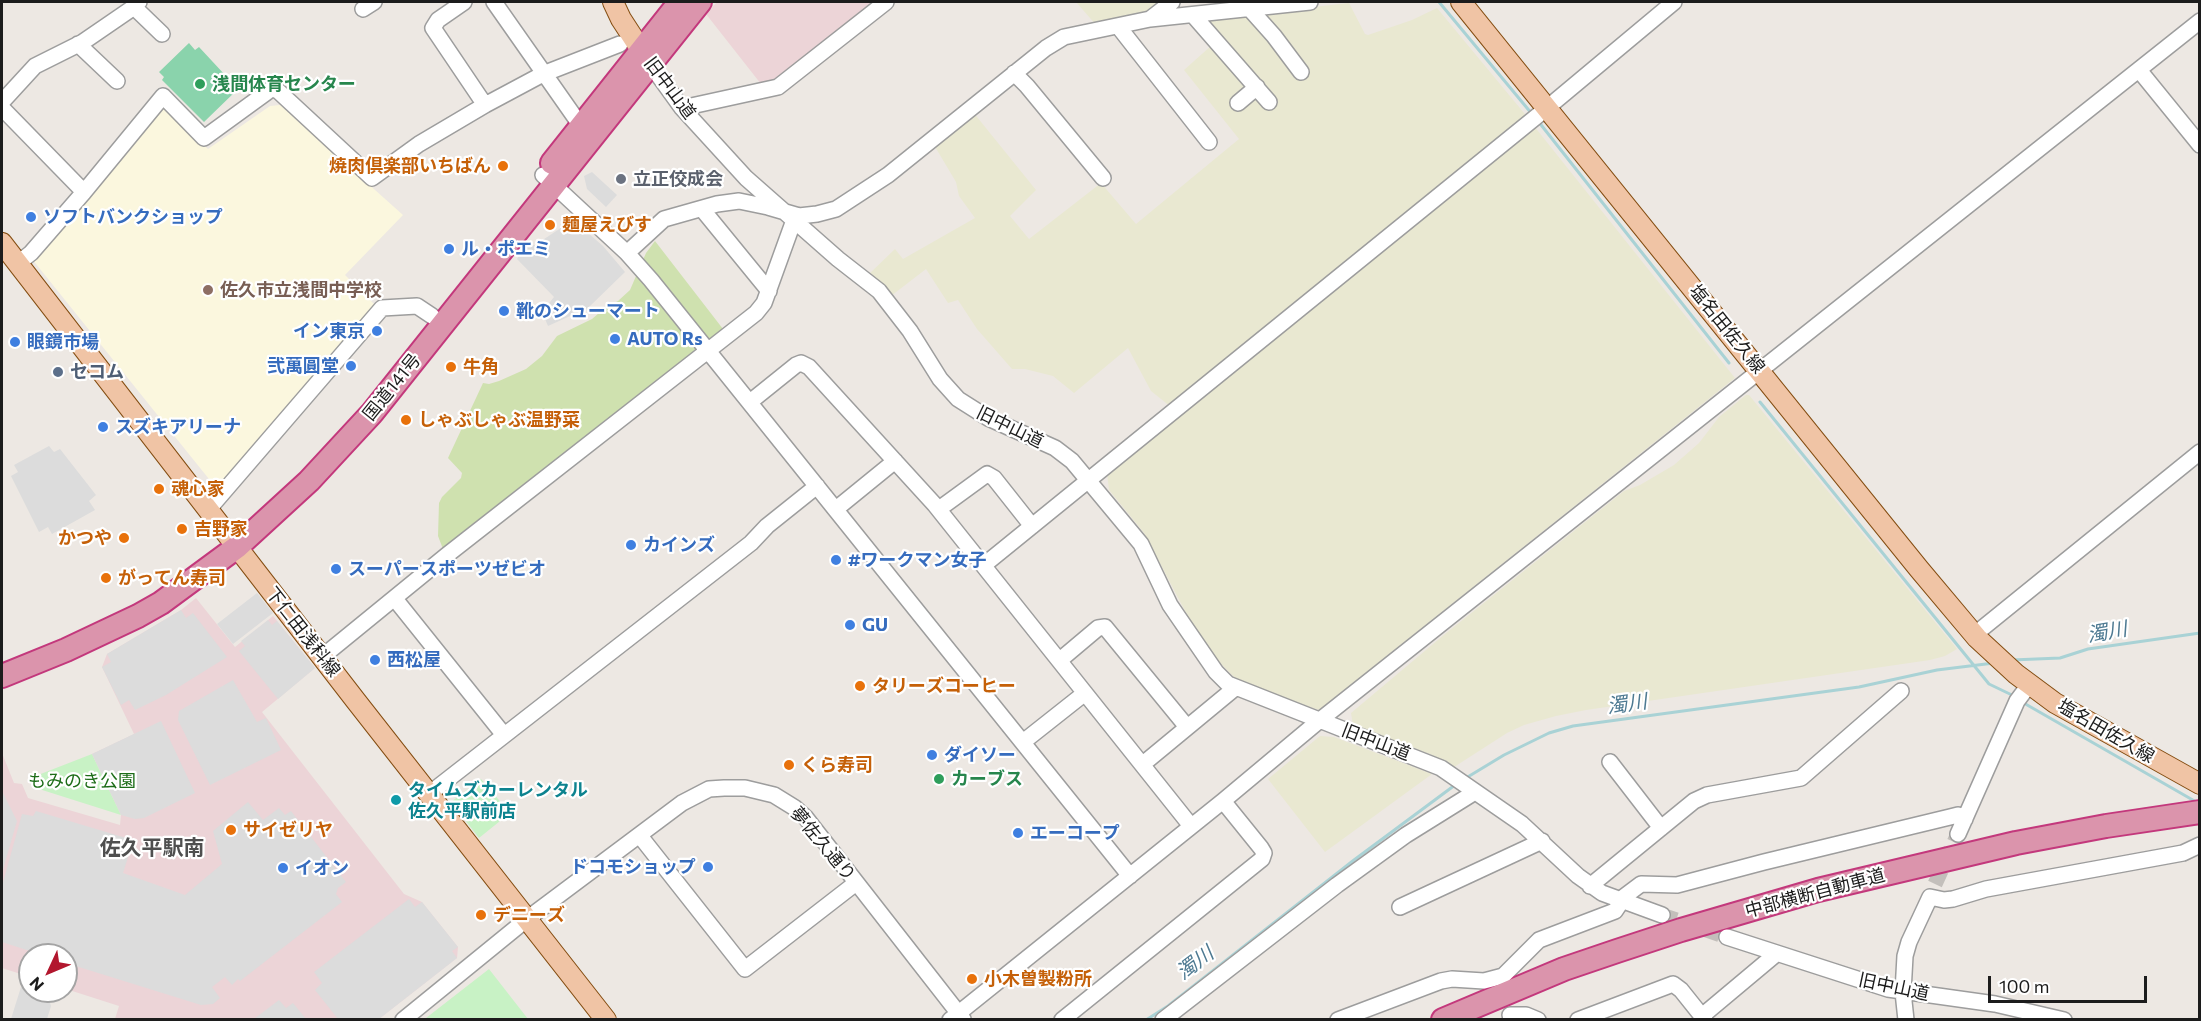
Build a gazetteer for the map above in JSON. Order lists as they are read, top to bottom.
{
  "streets": {
    "highway": ["国道141号", "中部横断自動車道"],
    "main road": ["旧中山道", "塩名田佐久線", "下仁田浅科線"],
    "street": ["夢佐久通り"]
  },
  "crossings": [
    ["旧中山道", "国道141号"],
    ["国道141号", "下仁田浅科線"],
    ["下仁田浅科線", "夢佐久通り"]
  ],
  "districts": ["佐久平駅南"],
  "water": ["濁川"],
  "parks": ["もみのき公園"],
  "places": [
    "浅間体育センター",
    "焼肉倶楽部いちばん",
    "立正佼成会",
    "ソフトバンクショップ",
    "麺屋えびす",
    "ル・ポエミ",
    "佐久市立浅間中学校",
    "靴のシューマート",
    "イン東京",
    "AUTO Rs",
    "眼鏡市場",
    "弐萬圓堂",
    "牛角",
    "セコム",
    "しゃぶしゃぶ温野菜",
    "スズキアリーナ",
    "魂心家",
    "吉野家",
    "かつや",
    "カインズ",
    "#ワークマン女子",
    "スーパースポーツゼビオ",
    "がってん寿司",
    "GU",
    "西松屋",
    "タリーズコーヒー",
    "ダイソー",
    "くら寿司",
    "カーブス",
    "タイムズカーレンタル 佐久平駅前店",
    "サイゼリヤ",
    "エーコープ",
    "ドコモショップ",
    "イオン",
    "デニーズ",
    "小木曽製粉所"
  ],
  "scale_bar": "100 m",
  "north": "bottom left"
}
